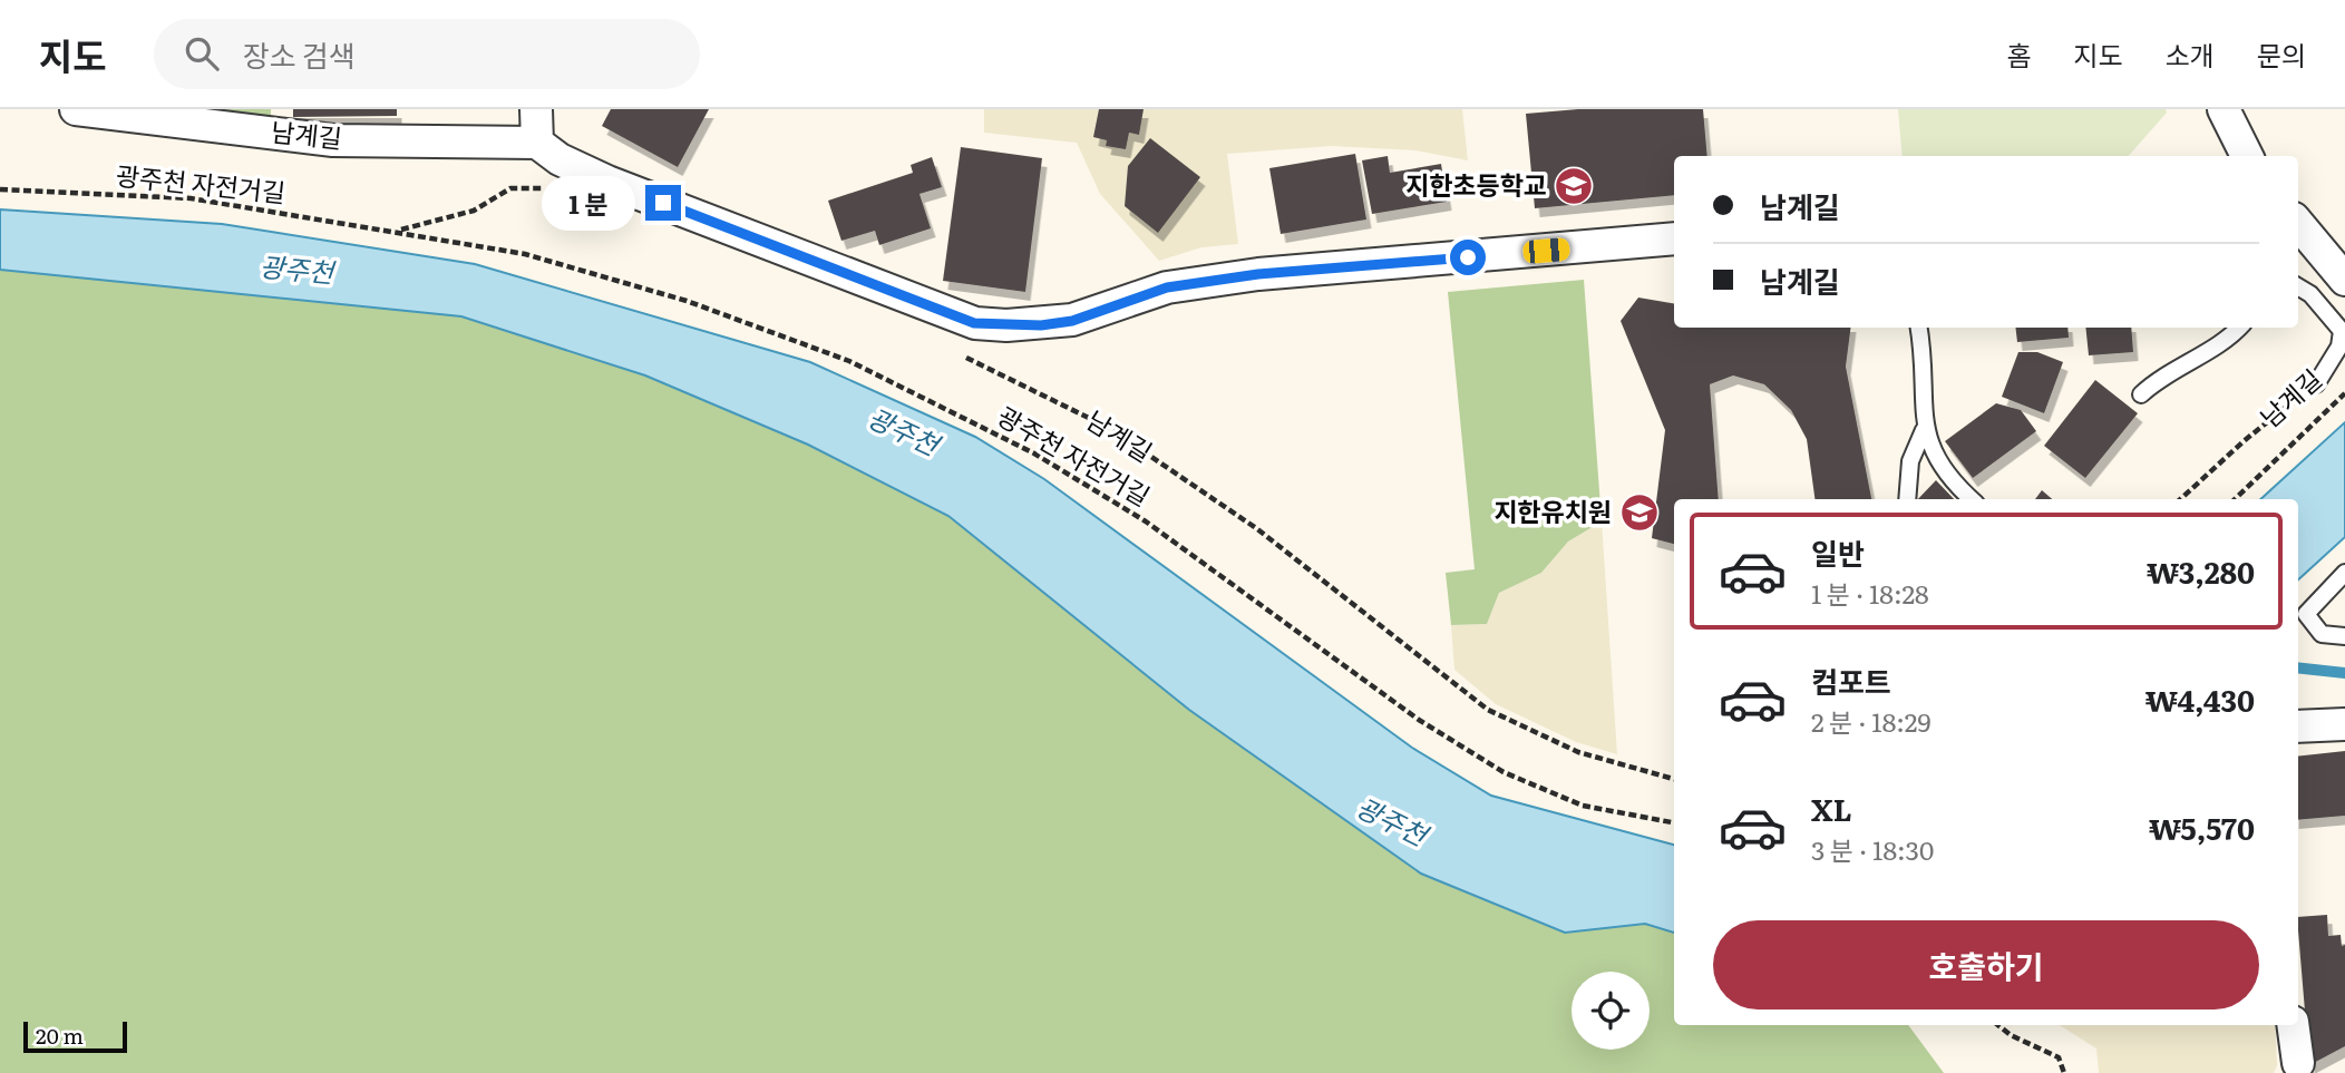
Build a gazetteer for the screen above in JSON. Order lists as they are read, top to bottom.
{
  "streets": {
    "street": ["남계길"],
    "path": ["광주천 자전거길"]
  },
  "water": ["광주천"],
  "places": {
    "school or university": ["지한초등학교", "지한유치원"]
  },
  "scale_bar": "20 m",
  "page": {
    "header": "지도",
    "search": "장소 검색",
    "nav": [
      "홈",
      "지도",
      "소개",
      "문의"
    ],
    "banner": ["남계길", "남계길"],
    "bubble": "1 분",
    "list": [
      {
        "name": "일반",
        "note": "1 분 · 18:28",
        "value": "₩3,280"
      },
      {
        "name": "컴포트",
        "note": "2 분 · 18:29",
        "value": "₩4,430"
      },
      {
        "name": "XL",
        "note": "3 분 · 18:30",
        "value": "₩5,570"
      }
    ],
    "buttons": "호출하기",
    "scale": "20 m"
  }
}
